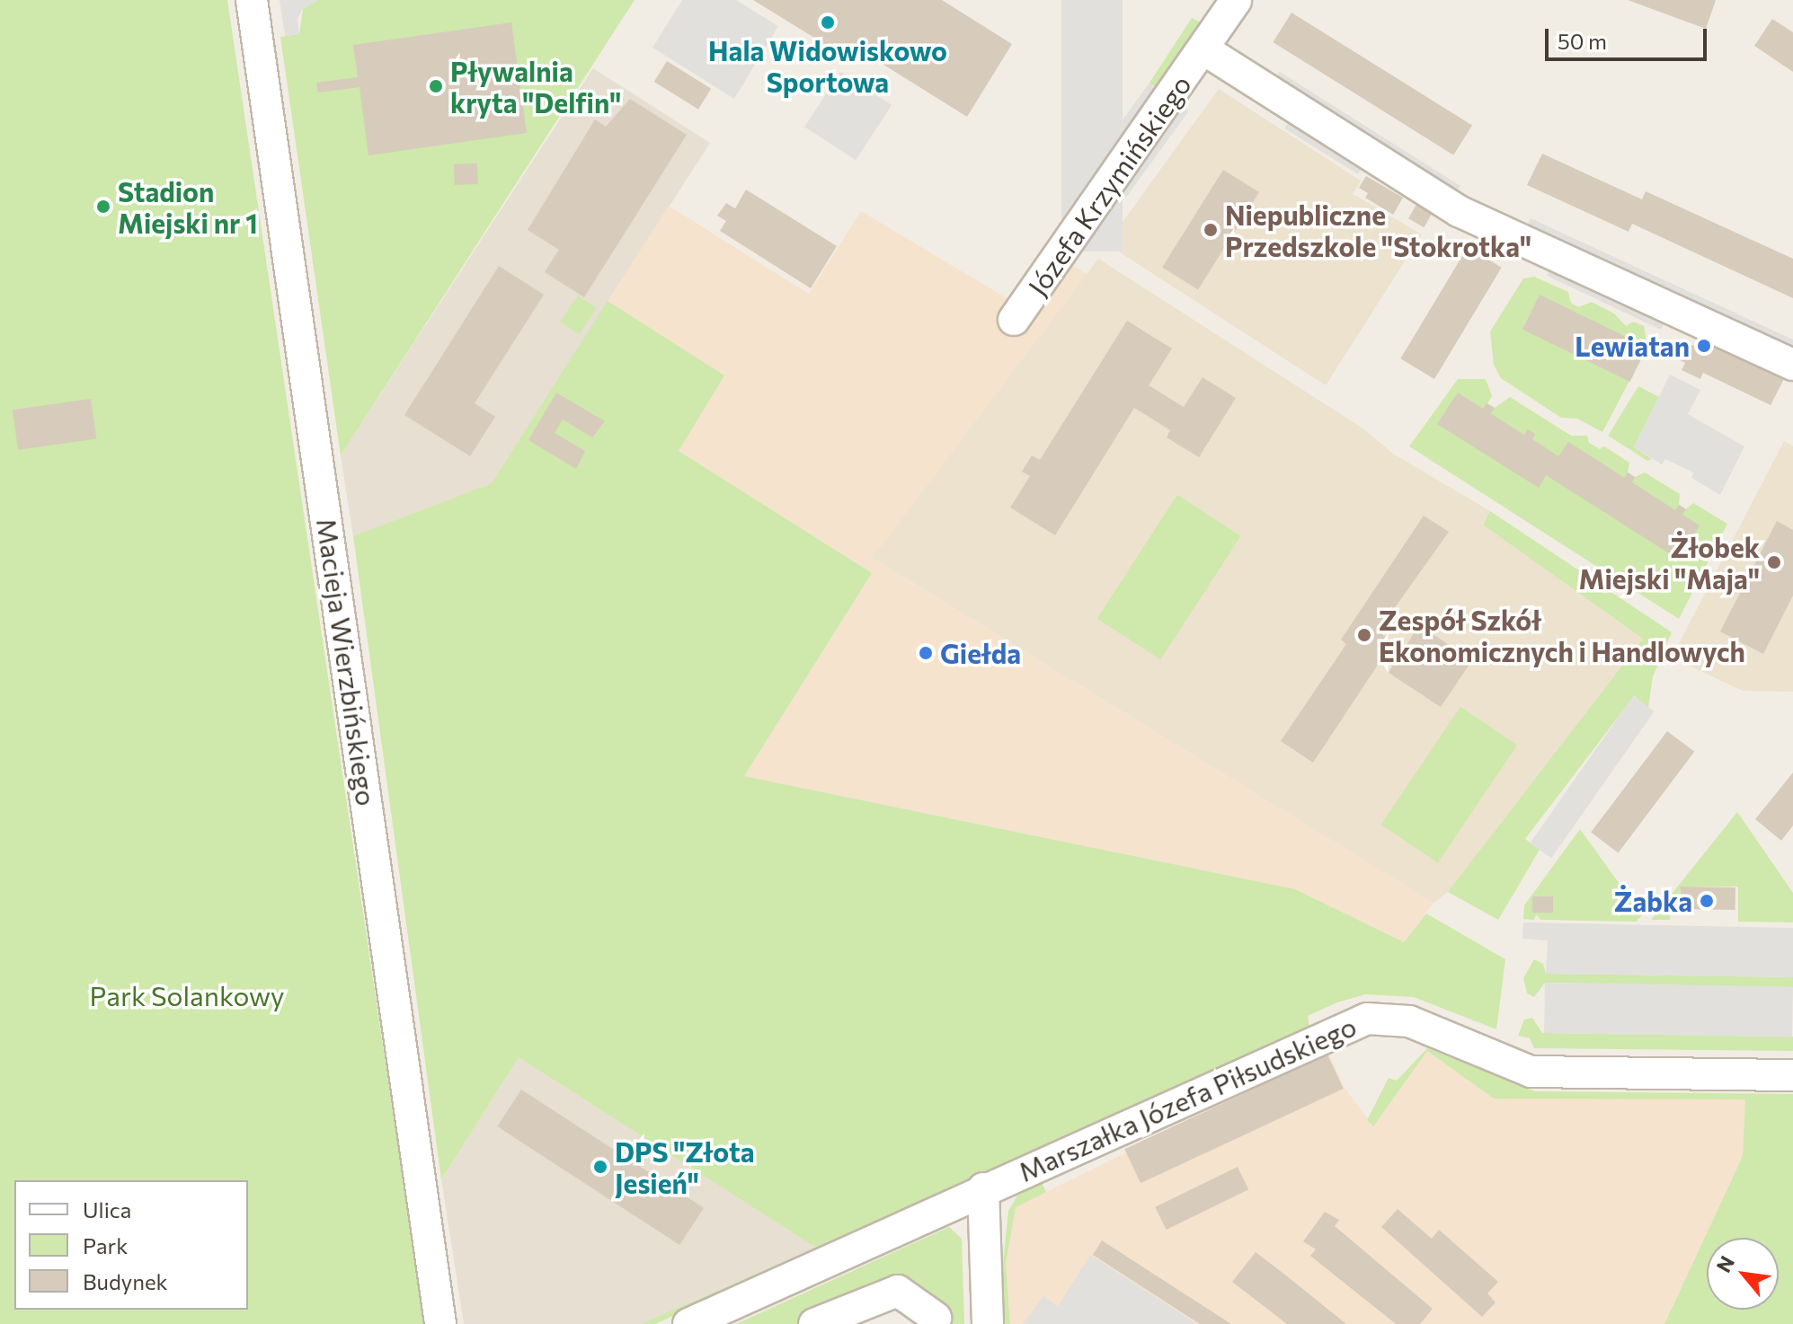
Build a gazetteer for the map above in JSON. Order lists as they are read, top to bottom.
{
  "streets": {
    "street": ["Józefa Krzymińskiego", "Macieja Wierzbińskiego", "Marszałka Józefa Piłsudskiego"]
  },
  "parks": ["Park Solankowy"],
  "places": [
    "Hala Widowiskowo Sportowa",
    "Pływalnia kryta \"Delfin\"",
    "Stadion Miejski nr 1",
    "Niepubliczne Przedszkole \"Stokrotka\"",
    "Lewiatan",
    "Żłobek Miejski \"Maja\"",
    "Zespół Szkół Ekonomicznych i Handlowych",
    "Giełda",
    "Żabka",
    "DPS \"Złota Jesień\""
  ],
  "legend": ["Ulica", "Park", "Budynek"],
  "scale_bar": "50 m",
  "north": "top left"
}
